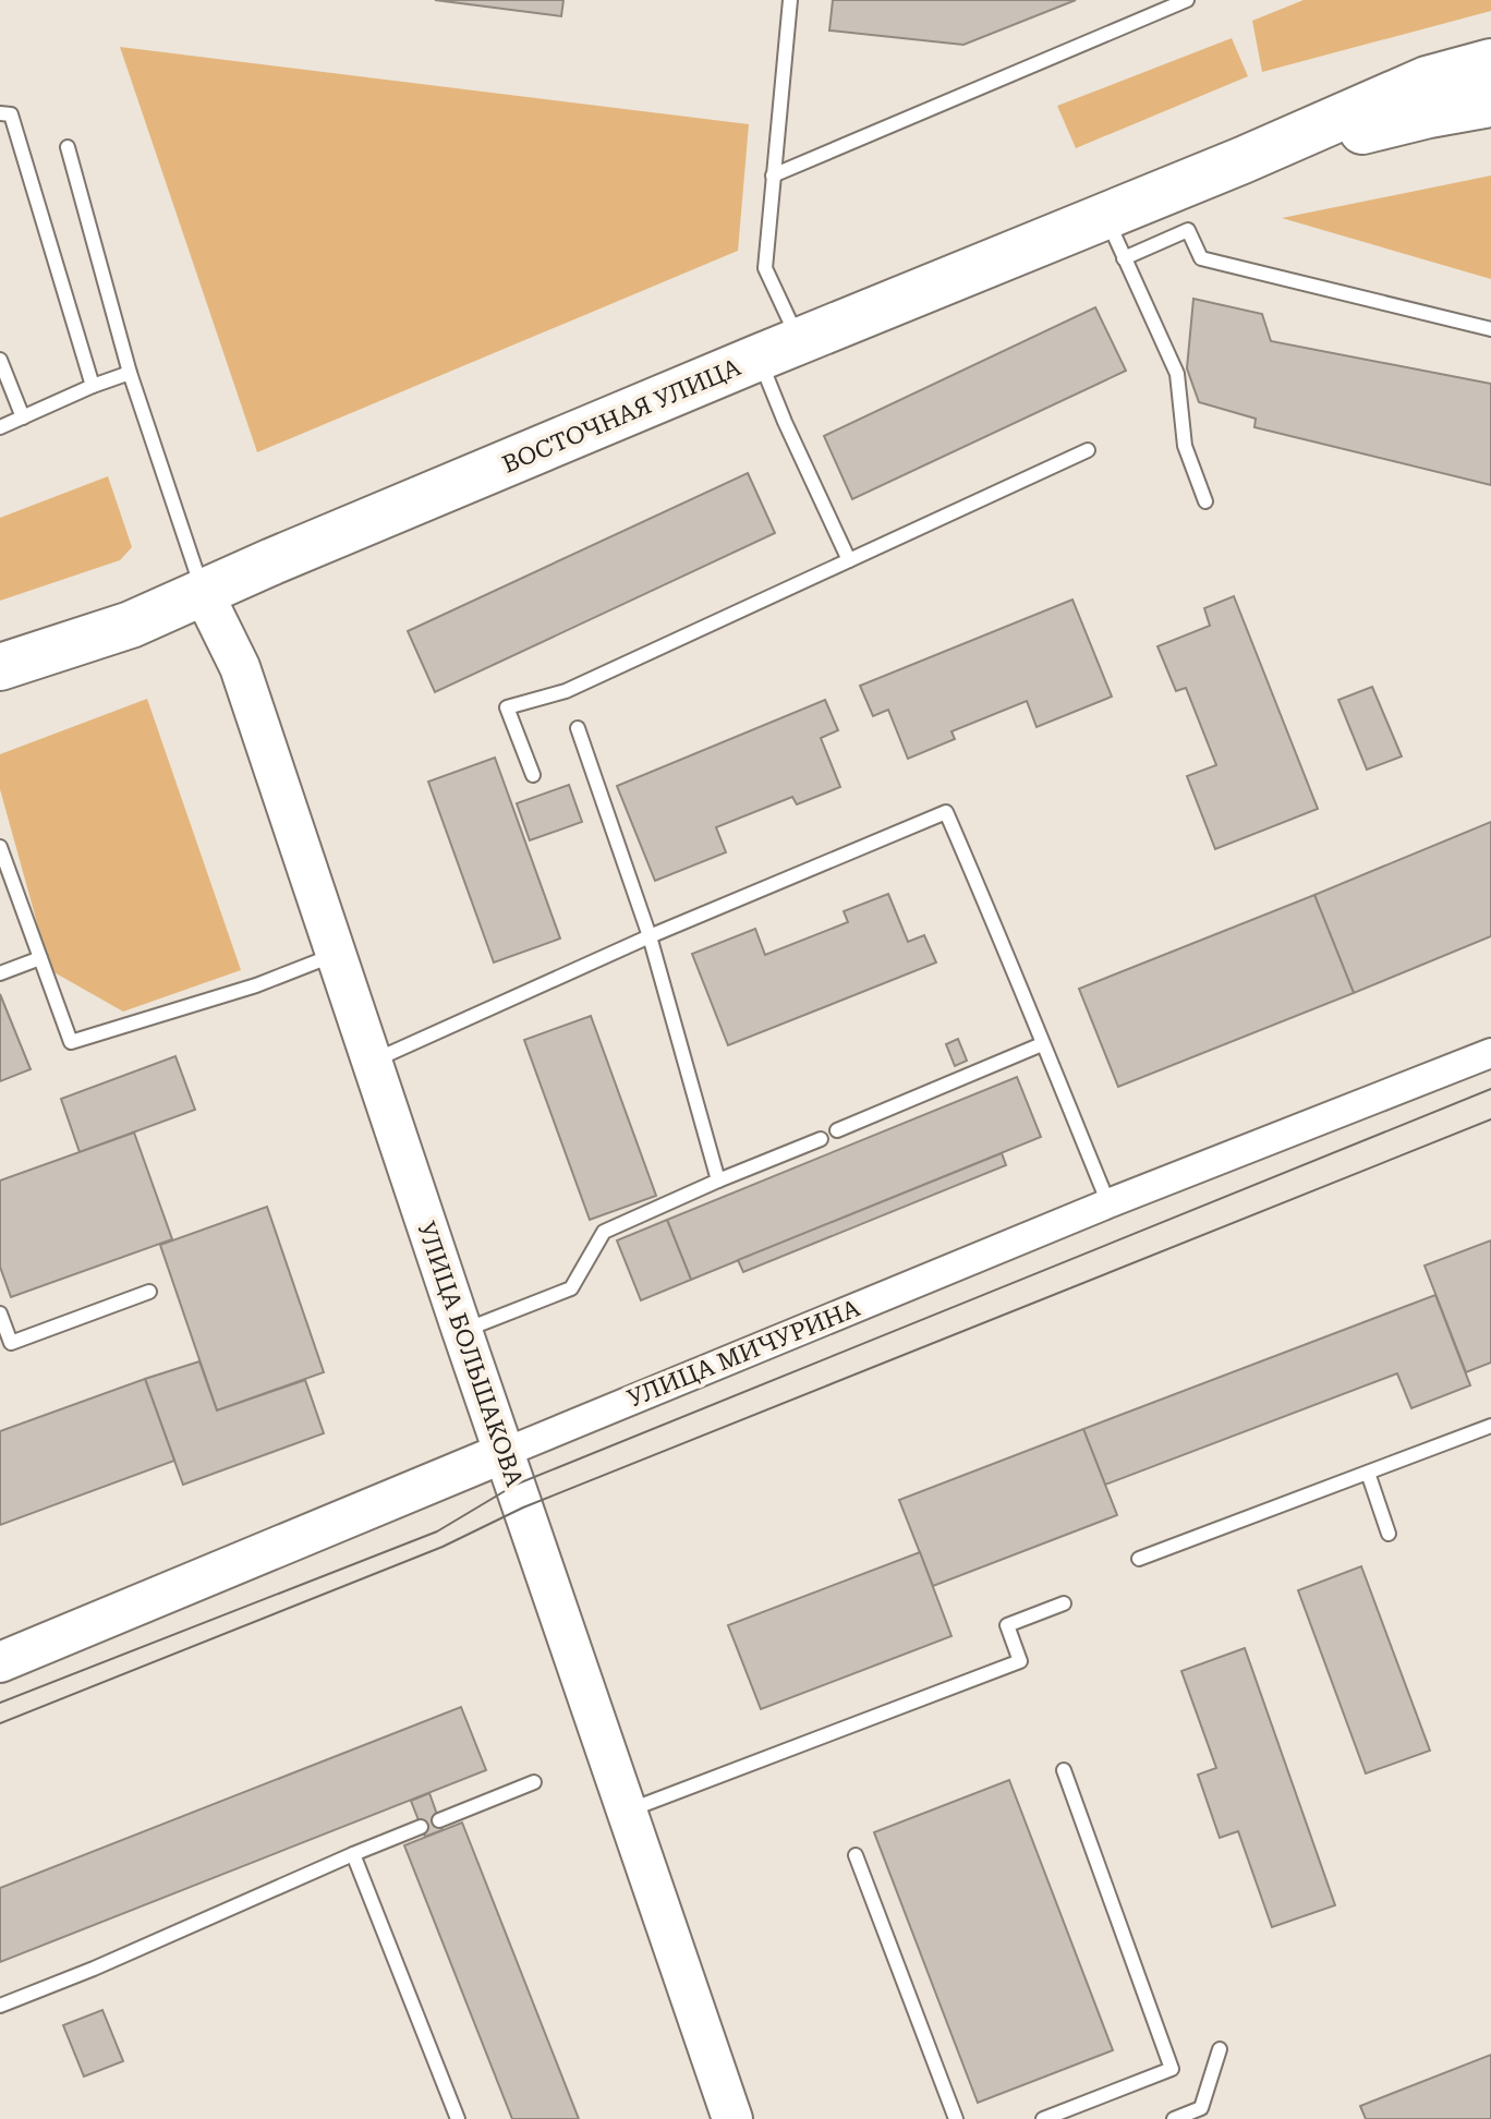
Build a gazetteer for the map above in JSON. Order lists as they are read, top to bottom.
{
  "streets": {
    "main road": ["ВОСТОЧНАЯ УЛИЦА"],
    "street": ["УЛИЦА МИЧУРИНА", "УЛИЦА БОЛЬШАКОВА"]
  },
  "crossings": [
    ["ВОСТОЧНАЯ УЛИЦА", "УЛИЦА БОЛЬШАКОВА"],
    ["УЛИЦА МИЧУРИНА", "УЛИЦА БОЛЬШАКОВА"]
  ]
}
